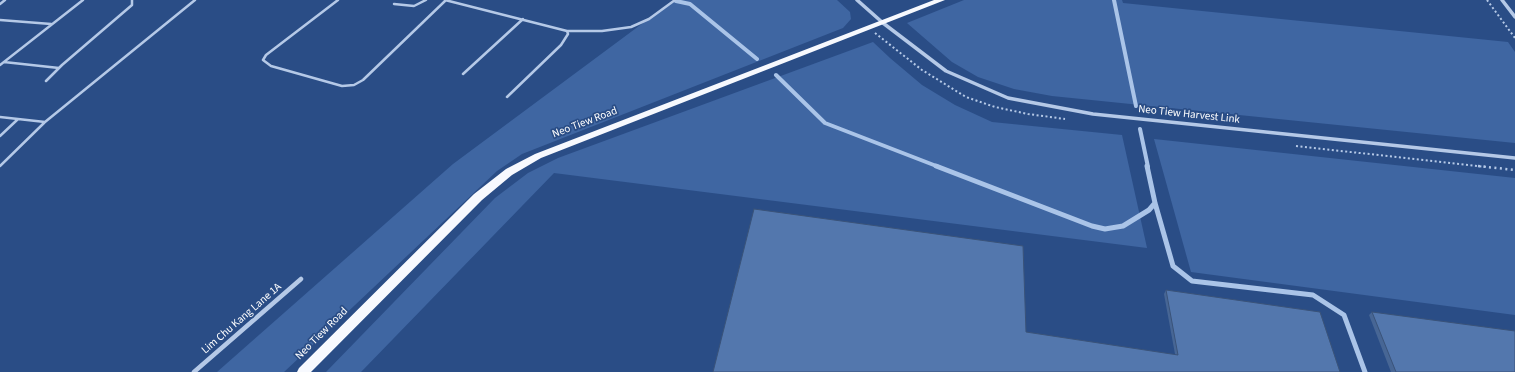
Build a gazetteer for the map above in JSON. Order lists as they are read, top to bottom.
{
  "streets": {
    "main road": ["Neo Tiew Road"],
    "street": ["Neo Tiew Harvest Link", "Lim Chu Kang Lane 1A"]
  },
  "crossings": [
    ["Neo Tiew Harvest Link", "Neo Tiew Road"]
  ]
}
